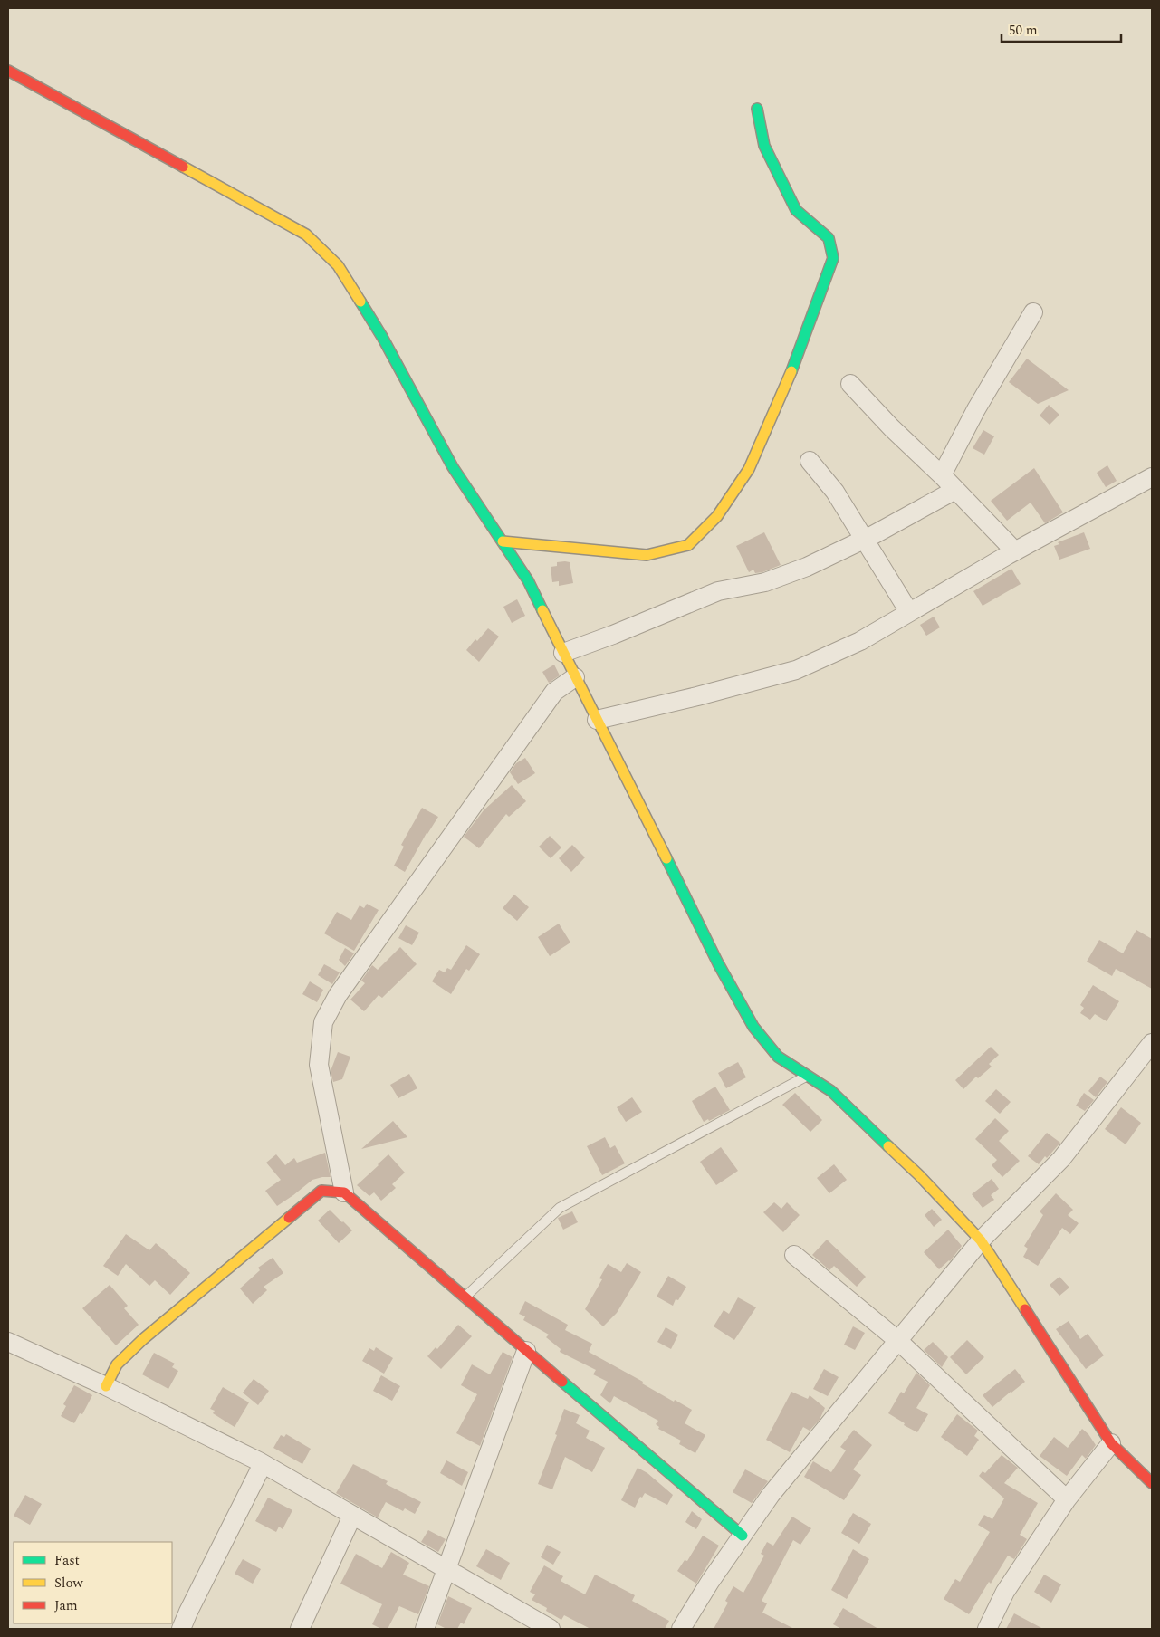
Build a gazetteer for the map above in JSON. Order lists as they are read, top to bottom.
{
  "legend": ["Fast", "Slow", "Jam"],
  "scale_bar": "50 m"
}
